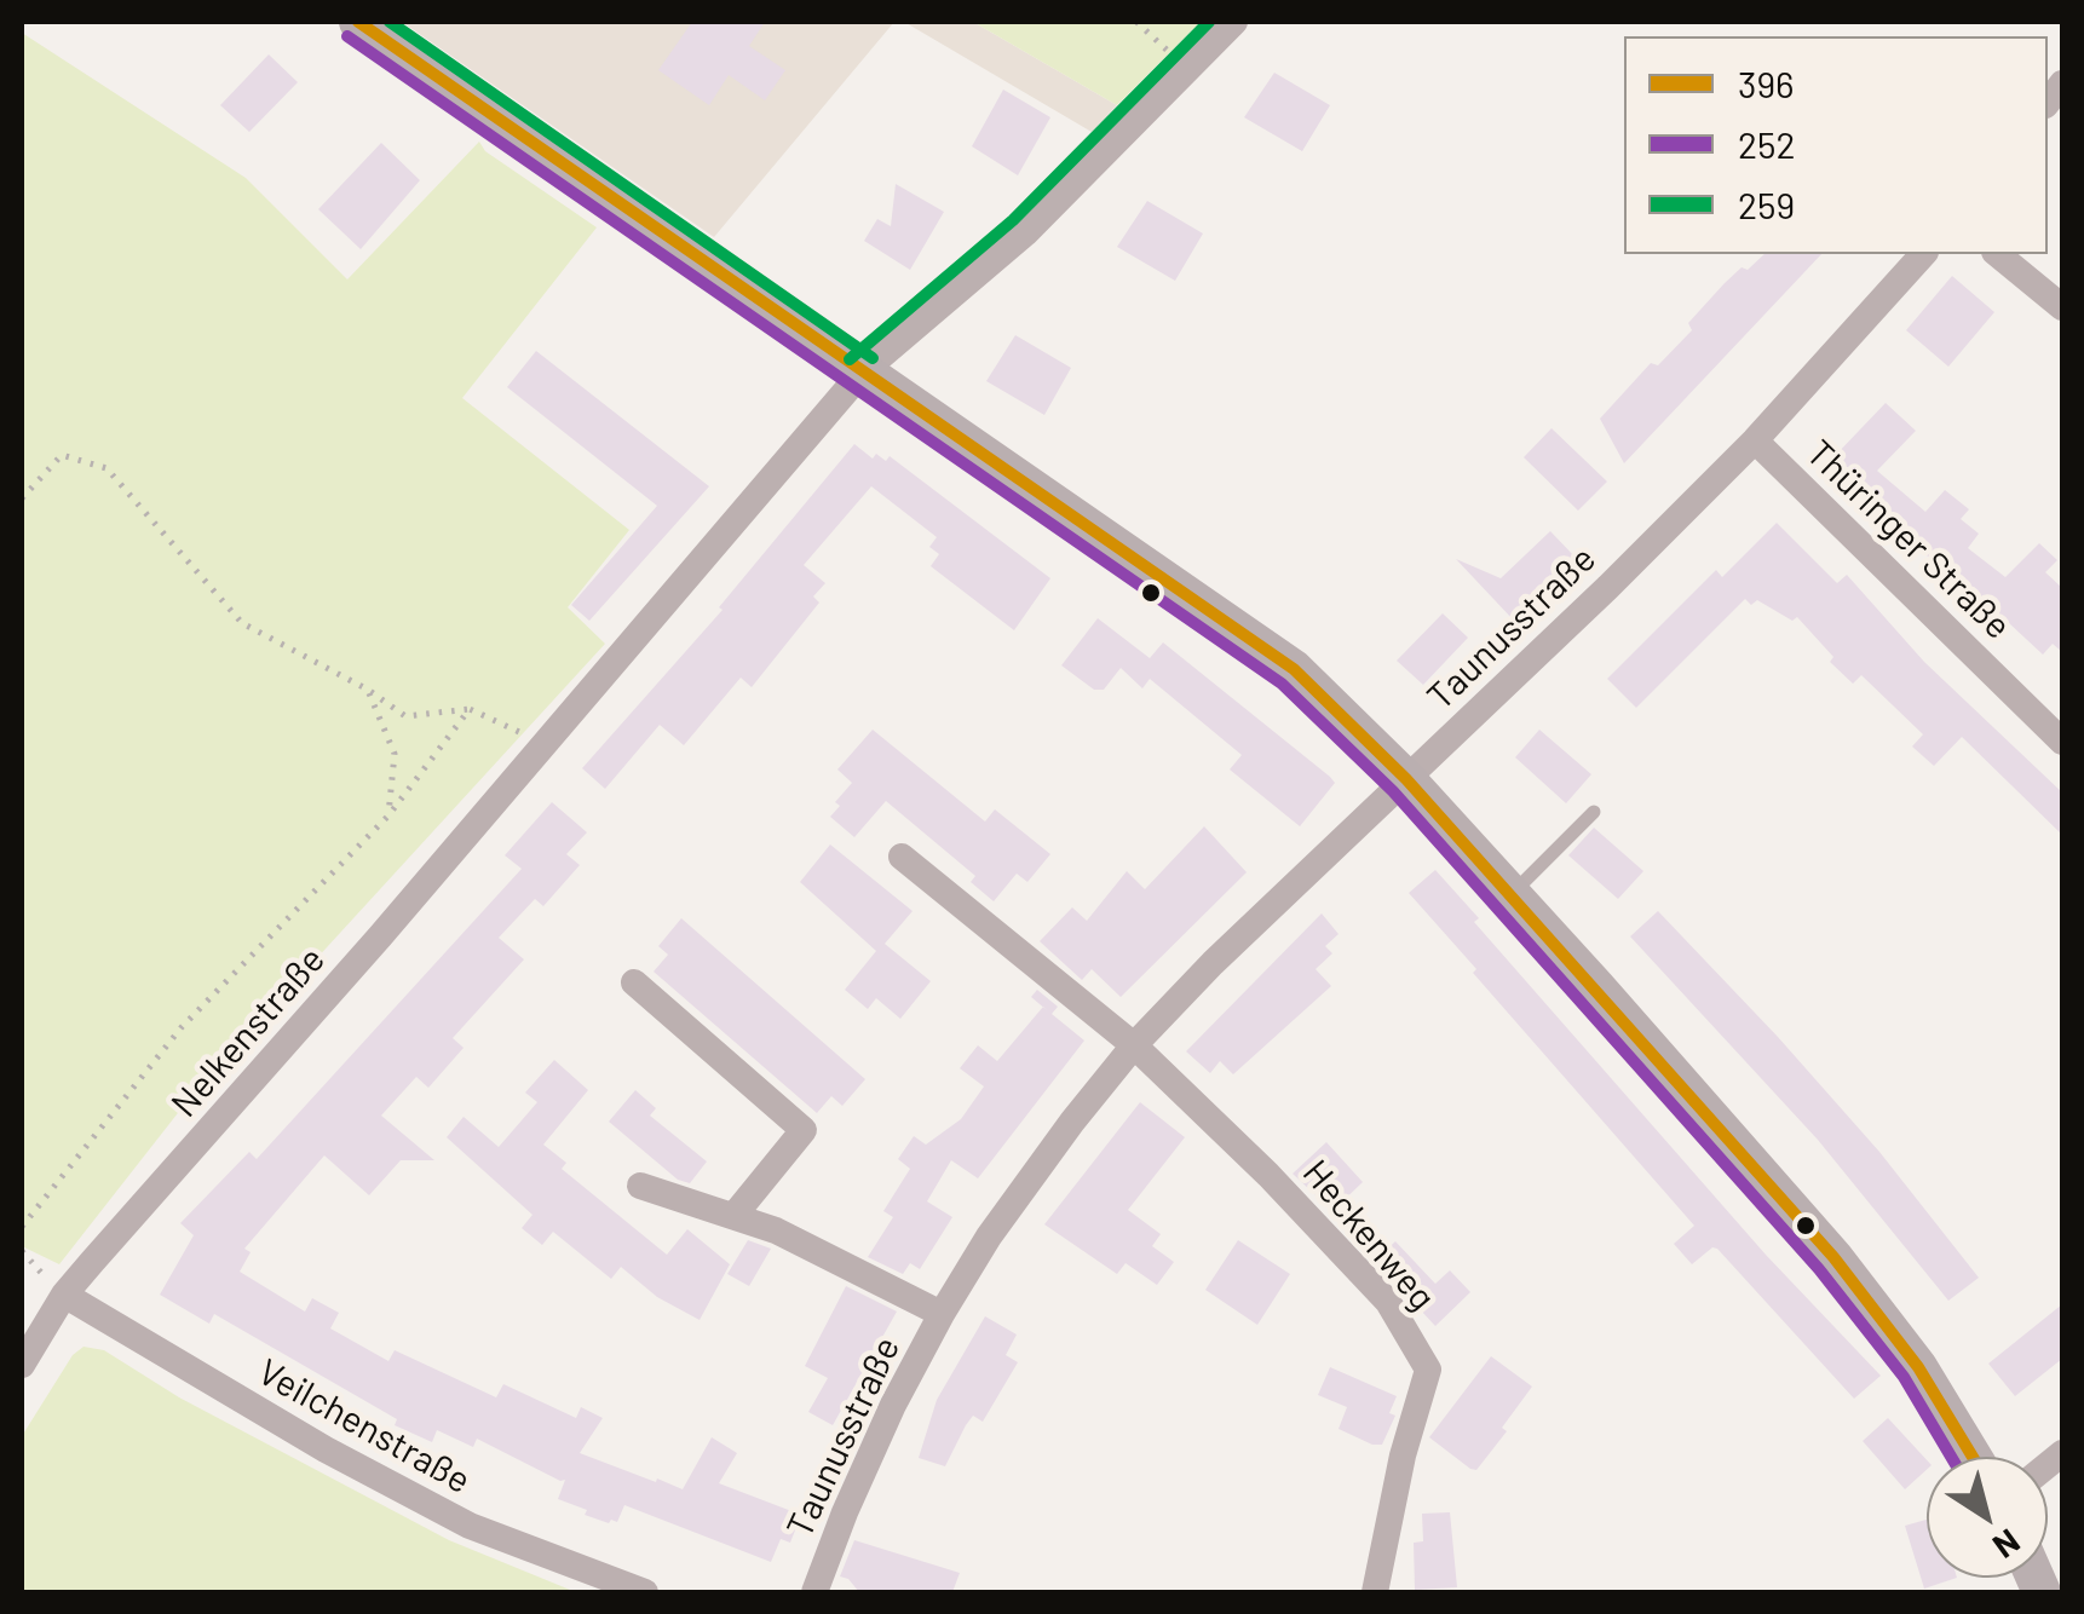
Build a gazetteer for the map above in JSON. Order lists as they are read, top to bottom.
{
  "streets": {
    "street": [
      "Thüringer Straße",
      "Taunusstraße",
      "Nelkenstraße",
      "Heckenweg",
      "Veilchenstraße"
    ]
  },
  "crossings": [
    ["Thüringer Straße", "Taunusstraße"],
    ["Taunusstraße", "Heckenweg"],
    ["Nelkenstraße", "Veilchenstraße"]
  ],
  "lines": ["transit line 396", "transit line 259", "transit line 252"],
  "legend": ["396", "252", "259"],
  "north": "bottom right"
}
